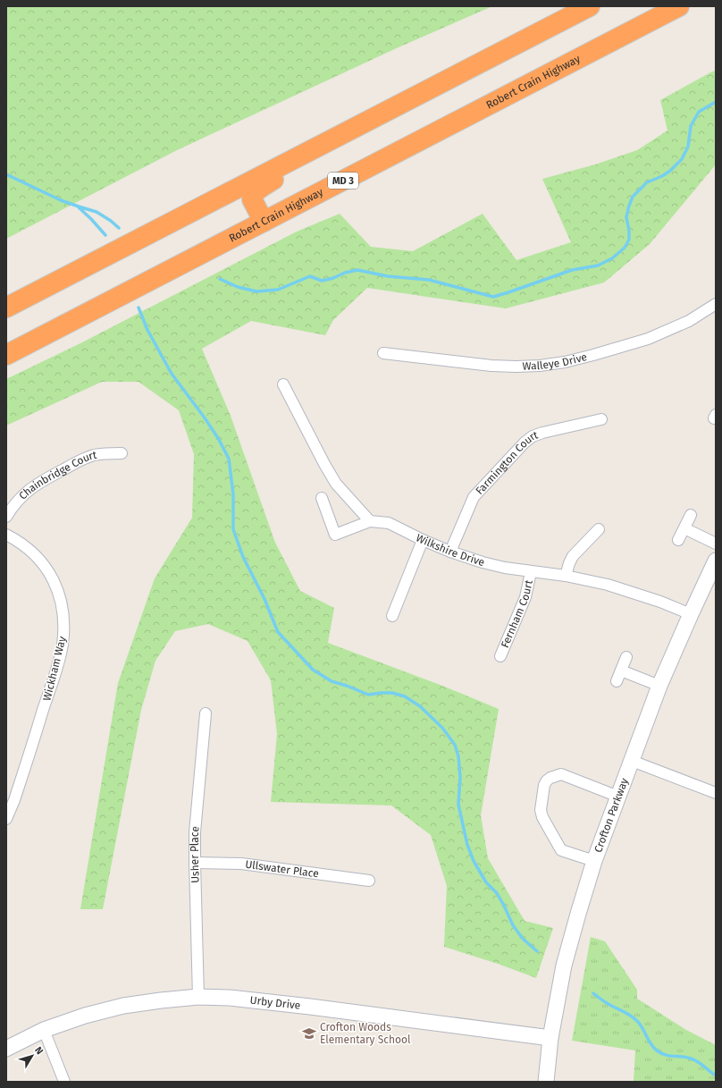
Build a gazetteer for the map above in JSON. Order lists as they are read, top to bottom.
{
  "streets": {
    "highway": ["Robert Crain Highway", "MD 3"],
    "street": [
      "Walleye Drive",
      "Farmington Court",
      "Chainbridge Court",
      "Wilkshire Drive",
      "Fernham Court",
      "Wickham Way",
      "Crofton Parkway",
      "Usher Place",
      "Ullswater Place",
      "Urby Drive"
    ]
  },
  "crossings": [
    ["Farmington Court", "Wilkshire Drive"],
    ["Wilkshire Drive", "Fernham Court"],
    ["Wilkshire Drive", "Crofton Parkway"],
    ["Crofton Parkway", "Urby Drive"],
    ["Usher Place", "Ullswater Place"],
    ["Usher Place", "Urby Drive"]
  ],
  "places": {
    "school or university": ["Crofton Woods Elementary School"]
  },
  "north": "top right"
}
